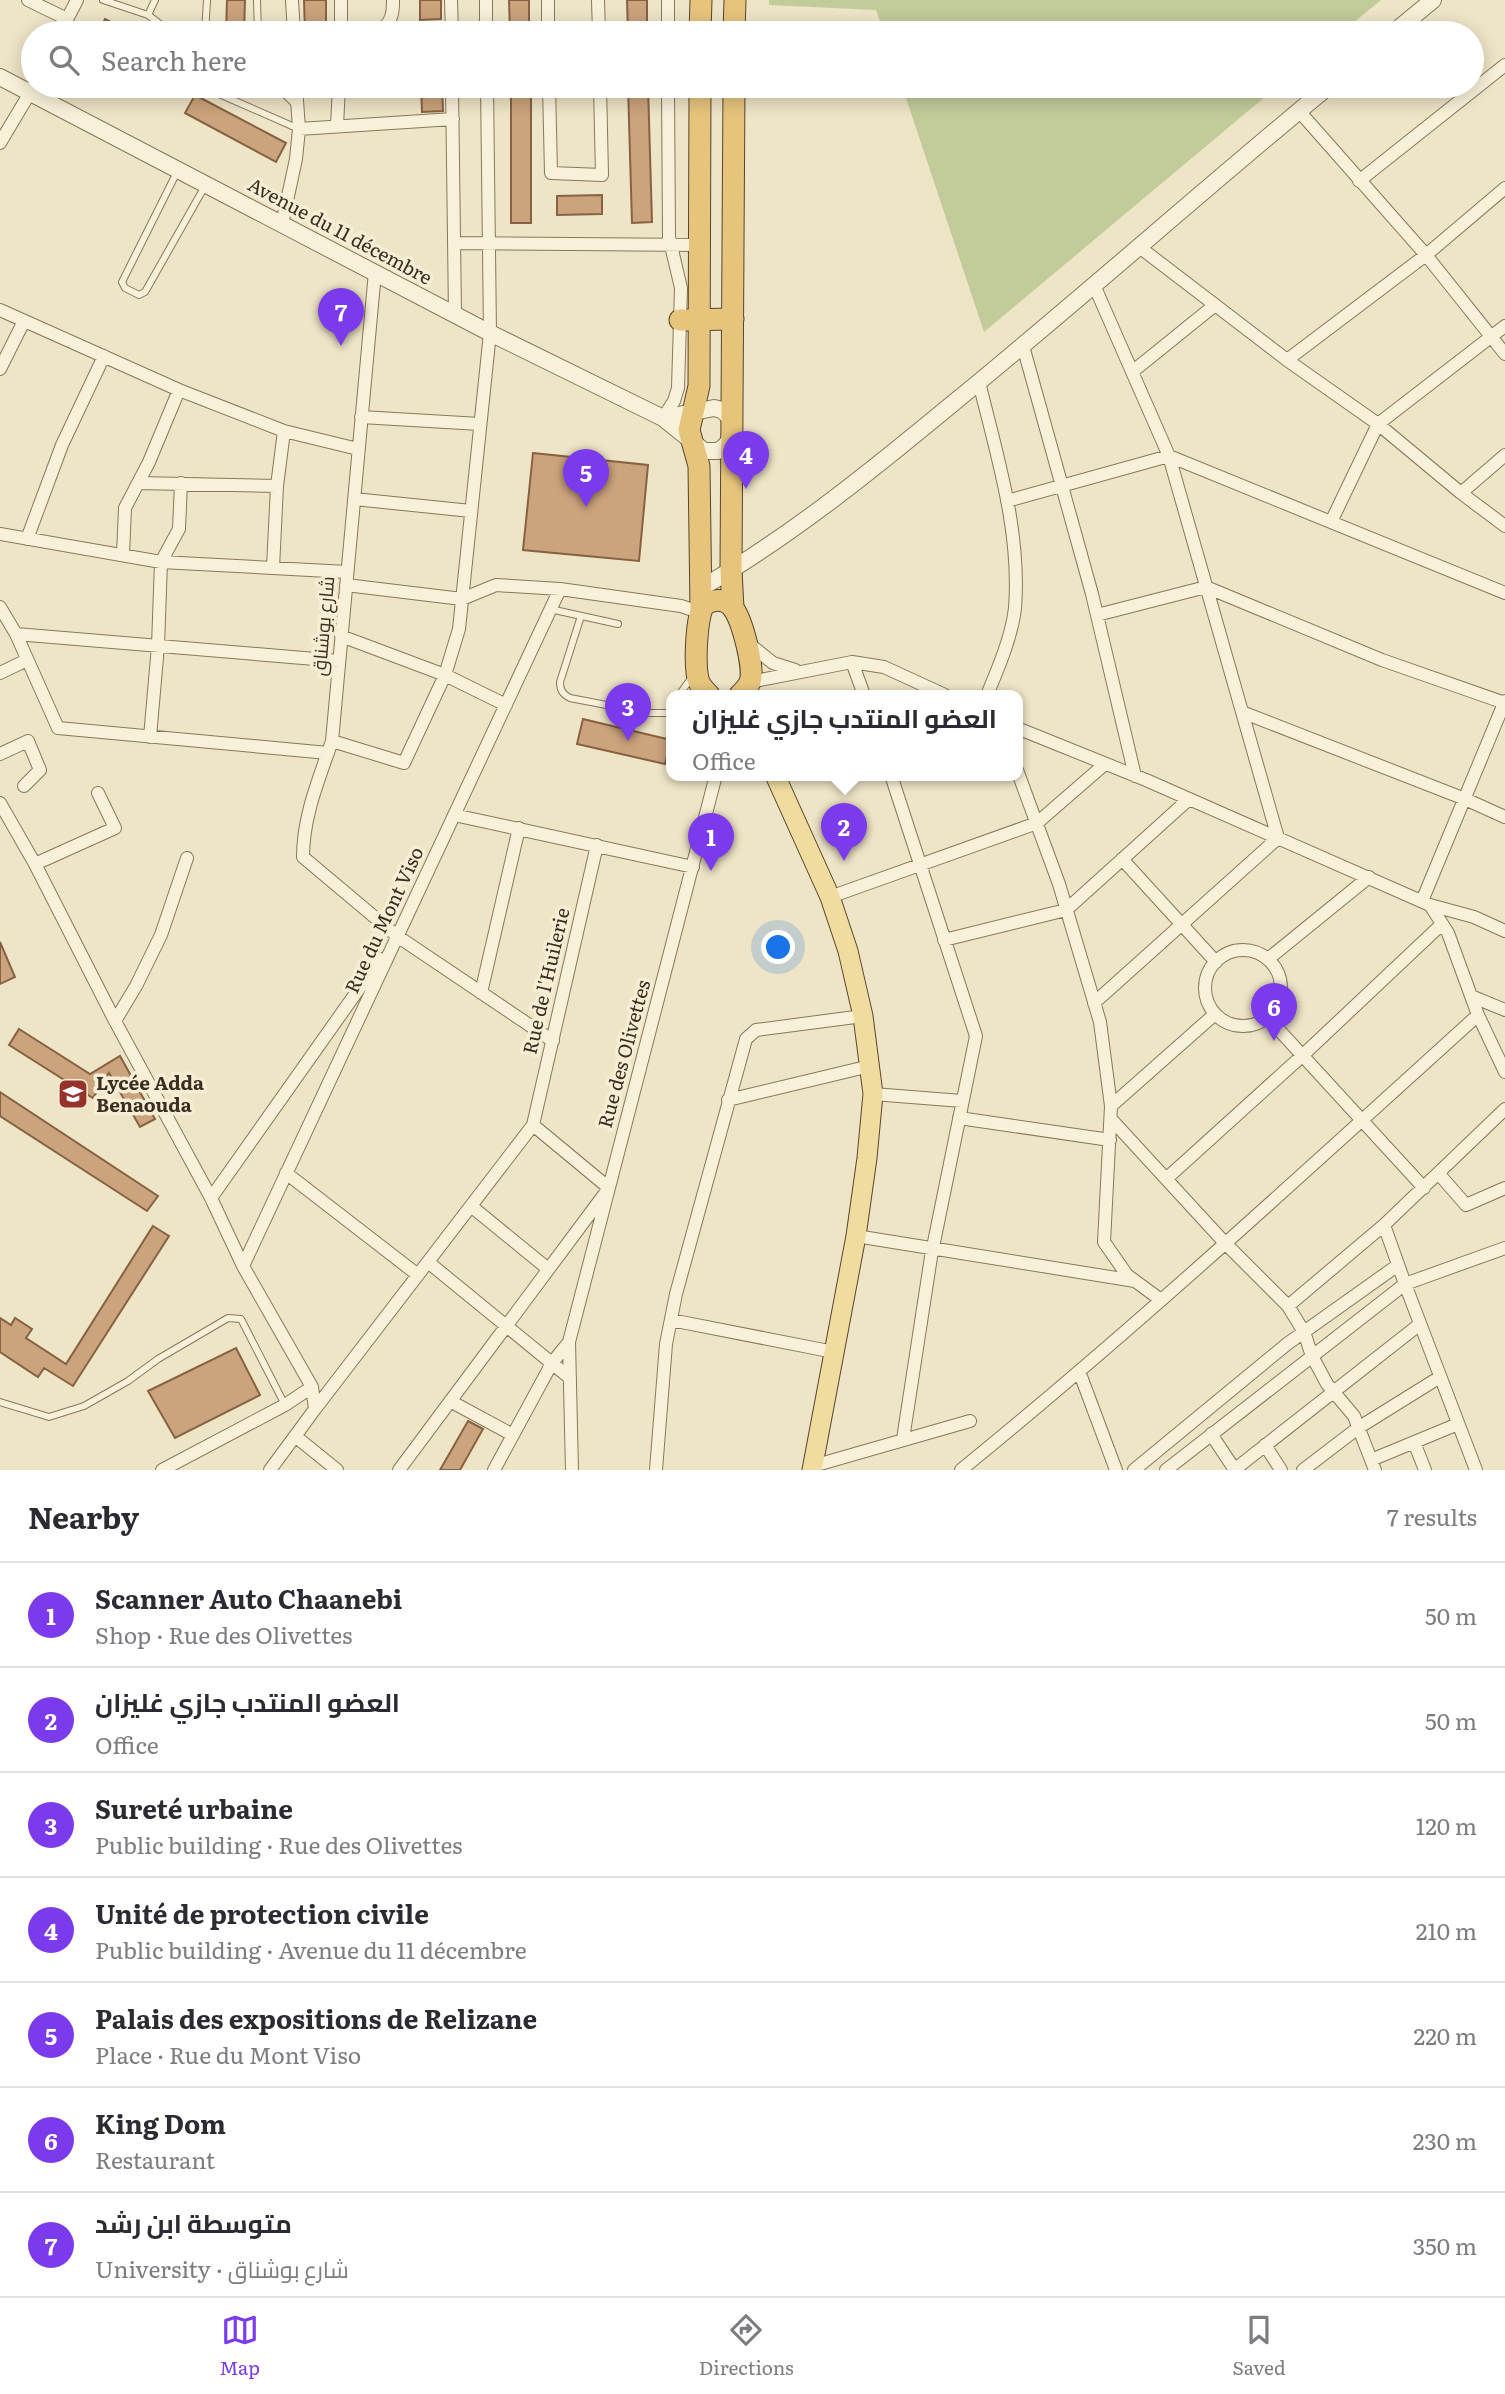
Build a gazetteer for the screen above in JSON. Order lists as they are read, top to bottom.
{
  "streets": {
    "street": [
      "Avenue du 11 décembre",
      "شارع بوشناق",
      "Rue du Mont Viso",
      "Rue de l'Huilerie",
      "Rue des Olivettes"
    ]
  },
  "crossings": [
    ["Avenue du 11 décembre", "شارع بوشناق"],
    ["شارع بوشناق", "Rue du Mont Viso"]
  ],
  "places": {
    "school or university": ["Lycée Adda Benaouda"]
  },
  "page": {
    "search": "Search here",
    "pins": [
      "7",
      "4",
      "5",
      "3",
      "2",
      "1",
      "6"
    ],
    "popup": ["العضو المنتدب جازي غليزان", "Office"],
    "heading": ["Nearby", "7 results"],
    "list": [
      {
        "mark": "1",
        "name": "Scanner Auto Chaanebi",
        "note": "Shop · Rue des Olivettes",
        "value": "50 m"
      },
      {
        "mark": "2",
        "name": "العضو المنتدب جازي غليزان",
        "note": "Office",
        "value": "50 m"
      },
      {
        "mark": "3",
        "name": "Sureté urbaine",
        "note": "Public building · Rue des Olivettes",
        "value": "120 m"
      },
      {
        "mark": "4",
        "name": "Unité de protection civile",
        "note": "Public building · Avenue du 11 décembre",
        "value": "210 m"
      },
      {
        "mark": "5",
        "name": "Palais des expositions de Relizane",
        "note": "Place · Rue du Mont Viso",
        "value": "220 m"
      },
      {
        "mark": "6",
        "name": "King Dom",
        "note": "Restaurant",
        "value": "230 m"
      },
      {
        "mark": "7",
        "name": "متوسطة ابن رشد",
        "note": "University · شارع بوشناق",
        "value": "350 m"
      }
    ],
    "nav": ["Map", "Directions", "Saved"]
  }
}
